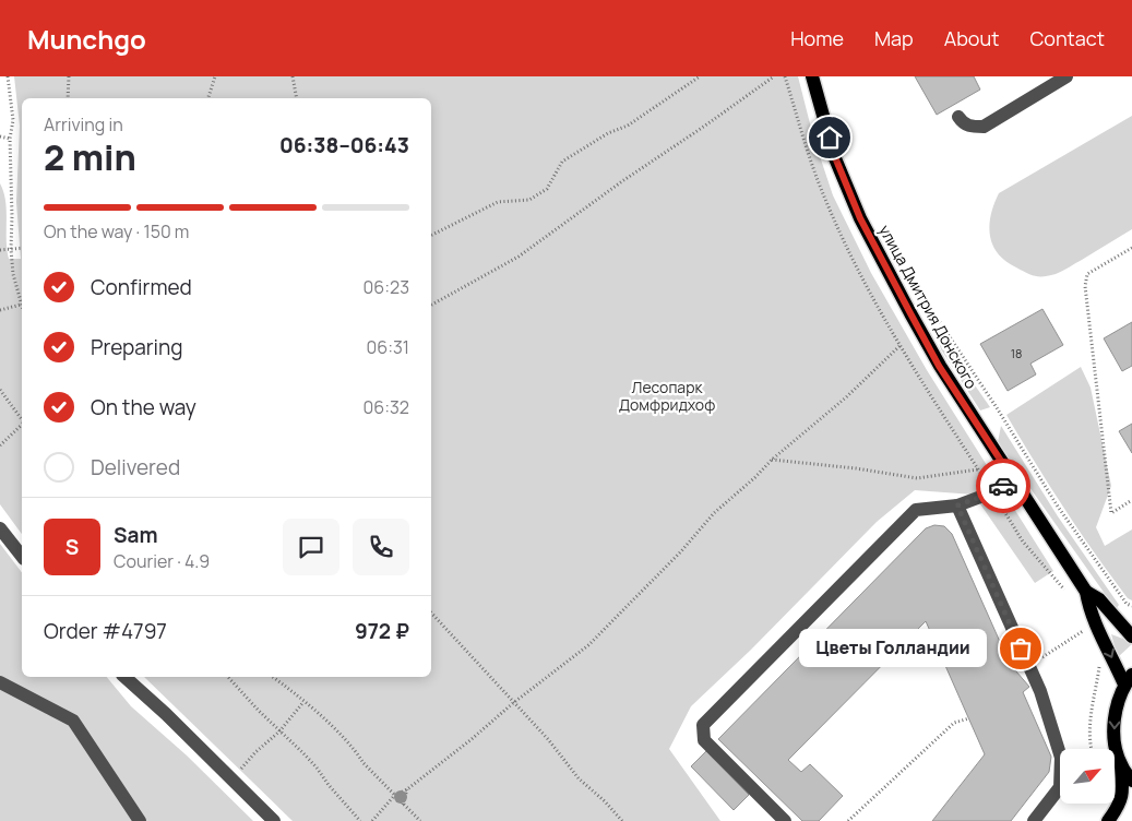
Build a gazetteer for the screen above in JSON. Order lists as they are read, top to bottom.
{
  "streets": {
    "main road": ["улица Дмитрия Донского"]
  },
  "parks": ["Лесопарк Домфридхоф"],
  "places": ["Цветы Голландии"],
  "house_numbers": ["18"],
  "north": "top right",
  "page": {
    "header": "Munchgo",
    "nav": [
      "Home",
      "Map",
      "About",
      "Contact"
    ],
    "heading": ["2 min", "Arriving in", "06:38–06:43"],
    "panel": [
      "Sam",
      "Courier · 4.9",
      "Order #4797",
      "972 ₽"
    ],
    "bar": "On the way · 150 m",
    "list": [
      ["Confirmed", "06:23"],
      ["Preparing", "06:31"],
      ["On the way", "06:32"],
      "Delivered"
    ],
    "round": "S",
    "bubble": "Цветы Голландии"
  }
}
